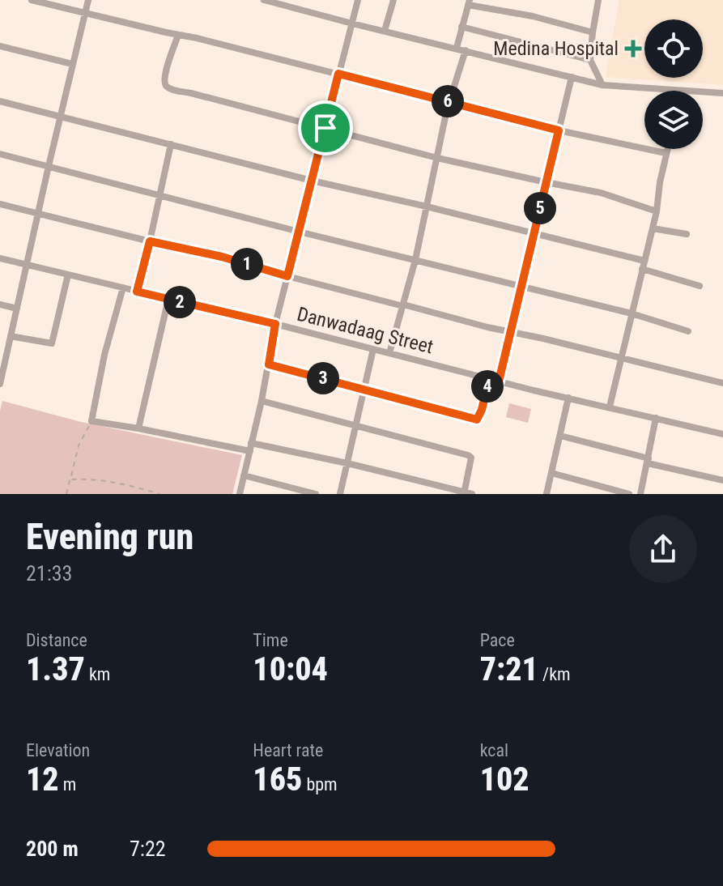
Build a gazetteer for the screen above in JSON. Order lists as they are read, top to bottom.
{
  "streets": {
    "street": ["Danwadaag Street"]
  },
  "places": {
    "health": ["Medina Hospital"]
  },
  "page": {
    "pins": [
      "6",
      "5",
      "1",
      "2",
      "3",
      "4"
    ],
    "heading": ["Evening run", "21:33"],
    "stats": [
      ["Distance", "1.37 km"],
      ["Time", "10:04"],
      ["Pace", "7:21 /km"],
      ["Elevation", "12 m"],
      ["Heart rate", "165 bpm"],
      ["kcal", "102"]
    ],
    "list": [
      {
        "name": "200 m",
        "note": "7:22"
      }
    ]
  }
}
